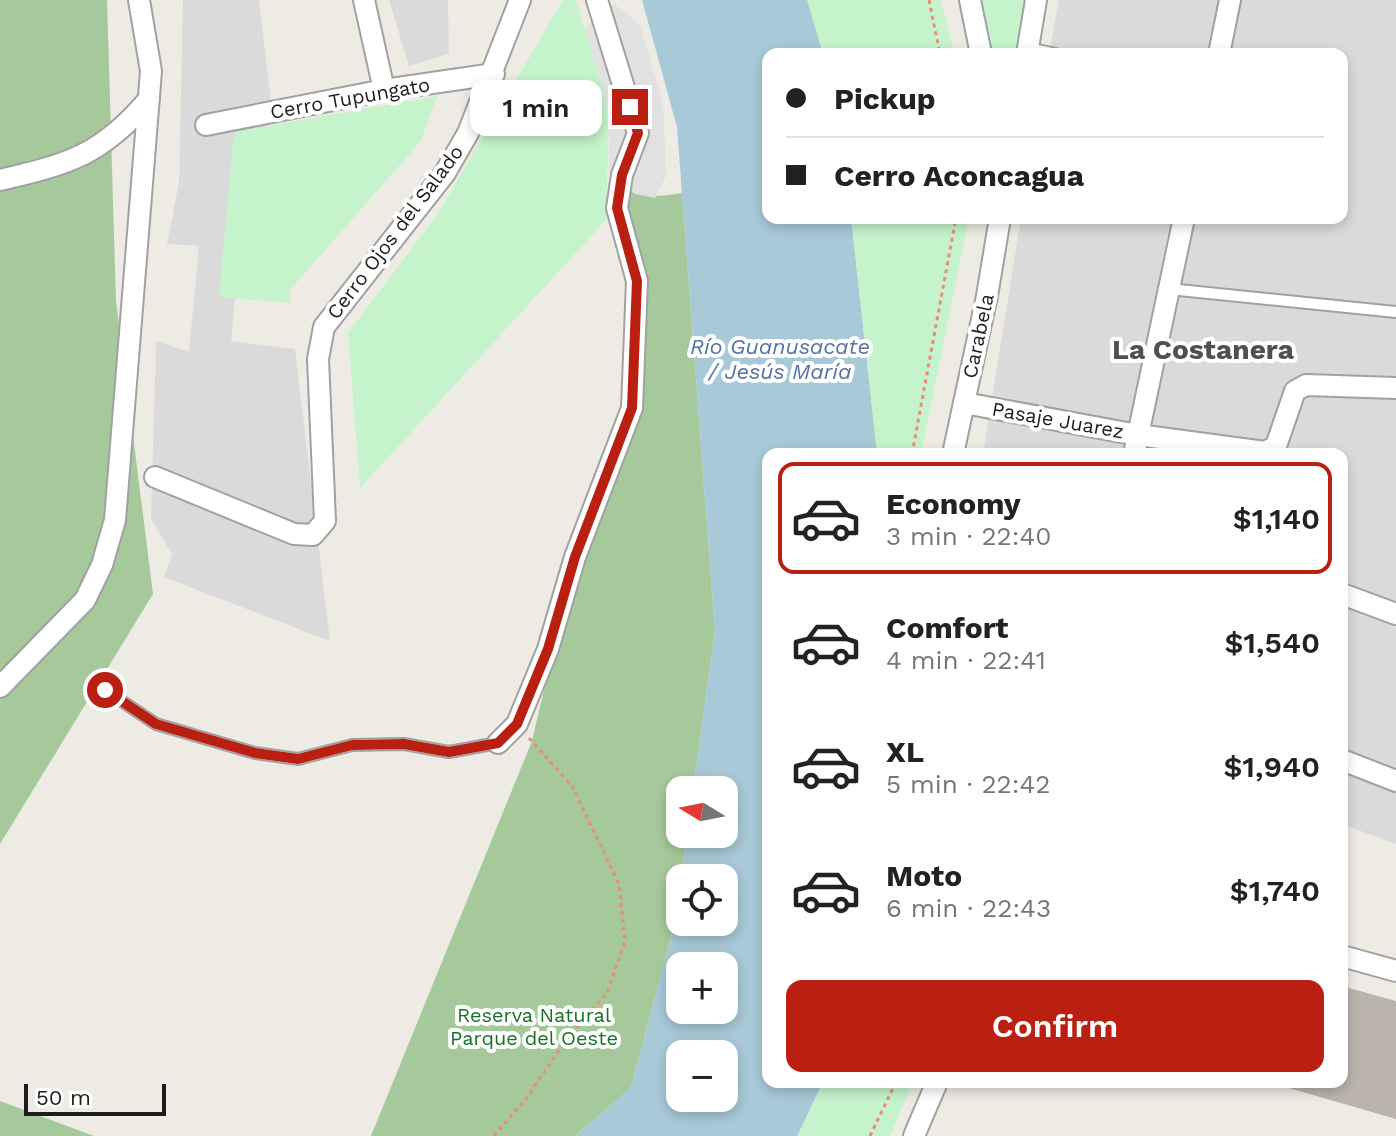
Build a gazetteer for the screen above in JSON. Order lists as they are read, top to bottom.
{
  "streets": {
    "street": [
      "Cerro Tupungato",
      "Cerro Ojos del Salado",
      "Carabela",
      "Pasaje Juarez"
    ]
  },
  "crossings": [
    ["Cerro Tupungato", "Cerro Ojos del Salado"],
    ["Carabela", "Pasaje Juarez"]
  ],
  "districts": ["La Costanera"],
  "water": ["Río Guanusacate / Jesús María"],
  "parks": ["Reserva Natural Parque del Oeste"],
  "scale_bar": "50 m",
  "north": "left",
  "page": {
    "banner": ["Pickup", "Cerro Aconcagua"],
    "bubble": "1 min",
    "list": [
      {
        "name": "Economy",
        "note": "3 min · 22:40",
        "value": "$1,140"
      },
      {
        "name": "Comfort",
        "note": "4 min · 22:41",
        "value": "$1,540"
      },
      {
        "name": "XL",
        "note": "5 min · 22:42",
        "value": "$1,940"
      },
      {
        "name": "Moto",
        "note": "6 min · 22:43",
        "value": "$1,740"
      }
    ],
    "map_buttons": ["+", "−"],
    "buttons": "Confirm",
    "scale": "50 m"
  }
}
